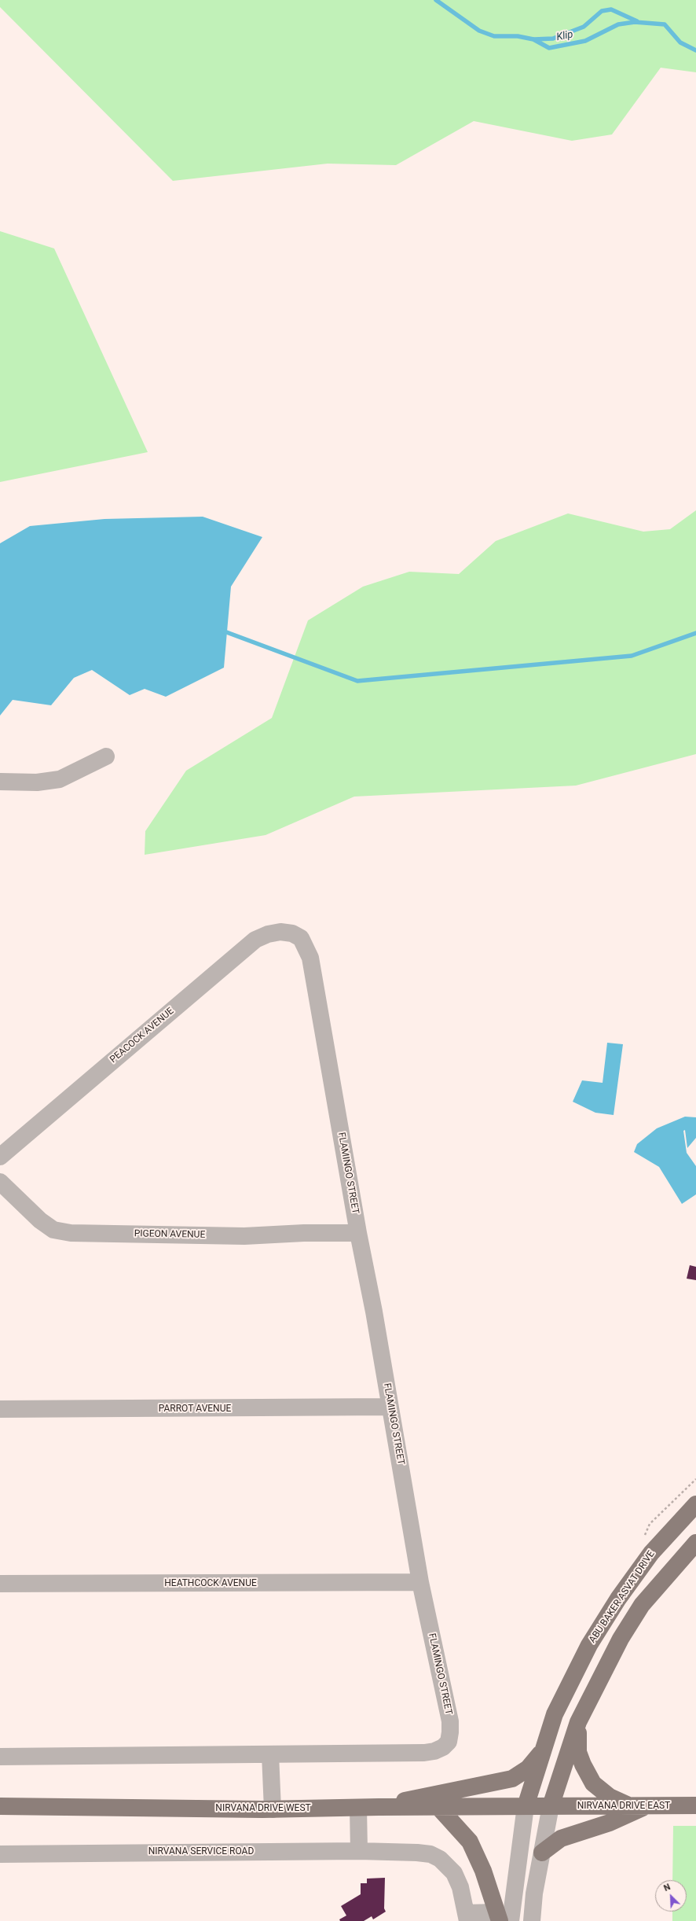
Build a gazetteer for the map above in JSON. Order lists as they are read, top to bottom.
{
  "streets": {
    "main road": ["ABU BAKER ASVAT DRIVE", "NIRVANA DRIVE EAST", "NIRVANA DRIVE WEST"],
    "street": [
      "PEACOCK AVENUE",
      "FLAMINGO STREET",
      "PIGEON AVENUE",
      "PARROT AVENUE",
      "HEATHCOCK AVENUE",
      "NIRVANA SERVICE ROAD"
    ]
  },
  "crossings": [
    ["PEACOCK AVENUE", "FLAMINGO STREET"],
    ["FLAMINGO STREET", "PIGEON AVENUE"],
    ["FLAMINGO STREET", "PARROT AVENUE"],
    ["FLAMINGO STREET", "HEATHCOCK AVENUE"],
    ["ABU BAKER ASVAT DRIVE", "NIRVANA DRIVE EAST"],
    ["ABU BAKER ASVAT DRIVE", "NIRVANA DRIVE WEST"],
    ["NIRVANA DRIVE EAST", "NIRVANA DRIVE WEST"]
  ],
  "water": ["Klip"],
  "north": "top left"
}
